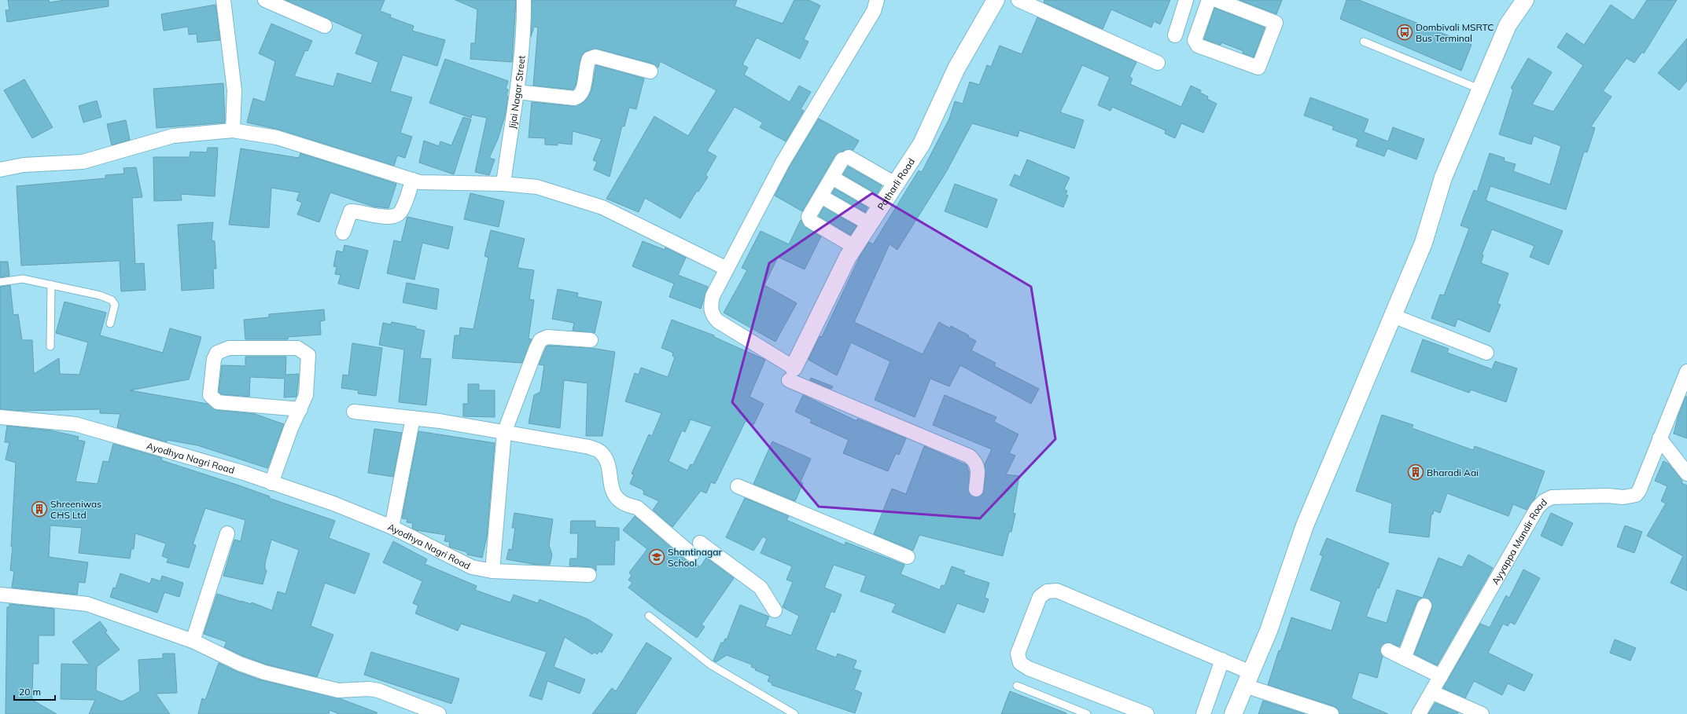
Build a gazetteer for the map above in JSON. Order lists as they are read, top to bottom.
{
  "streets": {
    "street": [
      "Jijai Nagar Street",
      "Patharli Road",
      "Ayodhya Nagri Road",
      "Ayyappa Mandir Road"
    ]
  },
  "places": {
    "bus stop": ["Dombivali MSRTC Bus Terminal"],
    "building": ["Bharadi Aai", "Shreeniwas CHS Ltd"],
    "school or university": ["Shantinagar School"]
  },
  "scale_bar": "20 m"
}
